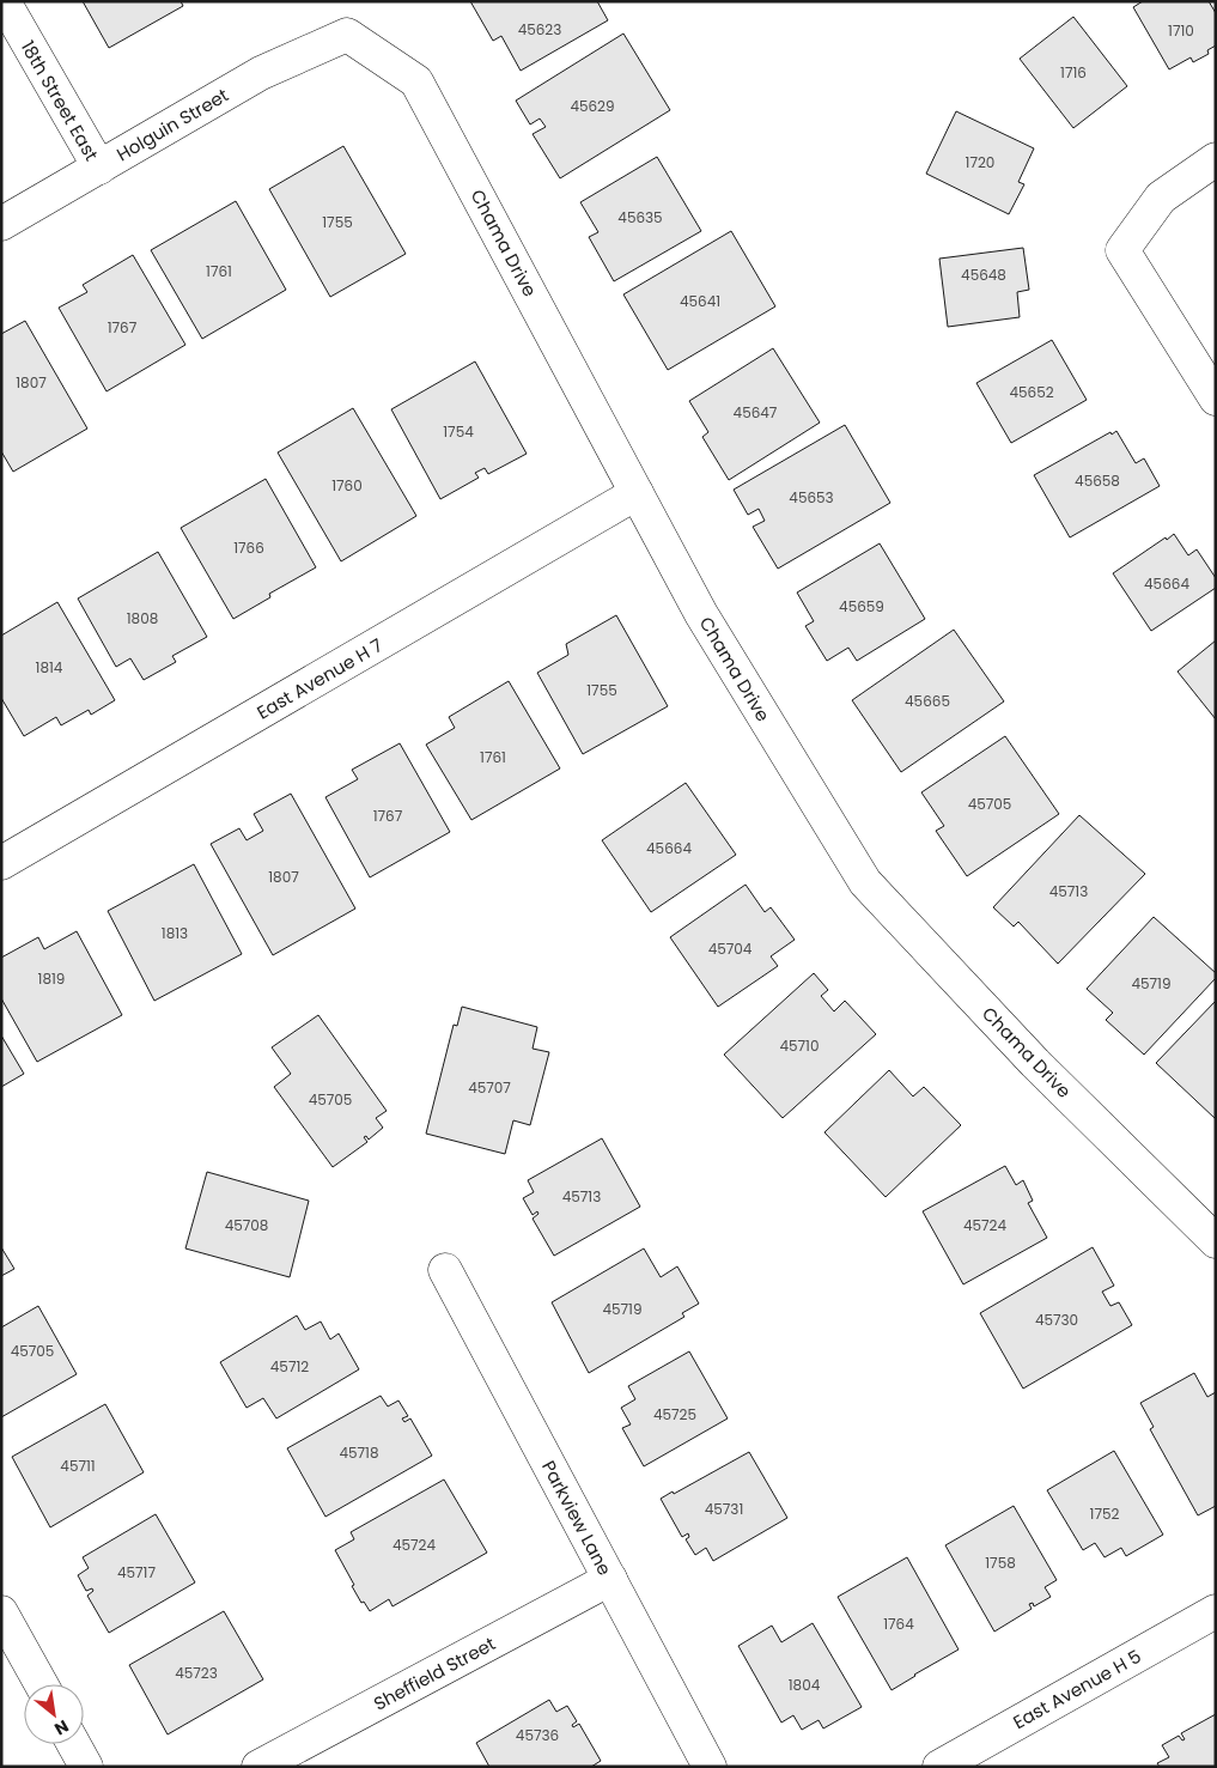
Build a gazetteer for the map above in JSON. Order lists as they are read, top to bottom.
{
  "streets": {
    "street": [
      "18th Street East",
      "Holguin Street",
      "Chama Drive",
      "East Avenue H 7",
      "Parkview Lane",
      "Sheffield Street",
      "East Avenue H 5"
    ]
  },
  "crossings": [
    ["18th Street East", "Holguin Street"],
    ["Holguin Street", "Chama Drive"],
    ["Chama Drive", "East Avenue H 7"],
    ["Parkview Lane", "Sheffield Street"]
  ],
  "house_numbers": [
    "45623",
    "1710",
    "1716",
    "45629",
    "1720",
    "45635",
    "1755",
    "1761",
    "45648",
    "45641",
    "1767",
    "1807",
    "45652",
    "45647",
    "1754",
    "45658",
    "1760",
    "45653",
    "1766",
    "45664",
    "45659",
    "1808",
    "1814",
    "1755",
    "45665",
    "1761",
    "45705",
    "1767",
    "45664",
    "1807",
    "45713",
    "1813",
    "45704",
    "1819",
    "45719",
    "45710",
    "45707",
    "45705",
    "45713",
    "45708",
    "45724",
    "45719",
    "45730",
    "45705",
    "45712",
    "45725",
    "45718",
    "45711",
    "45731",
    "1752",
    "45724",
    "1758",
    "45717",
    "1764",
    "45723",
    "1804",
    "45736"
  ],
  "north": "bottom right"
}
